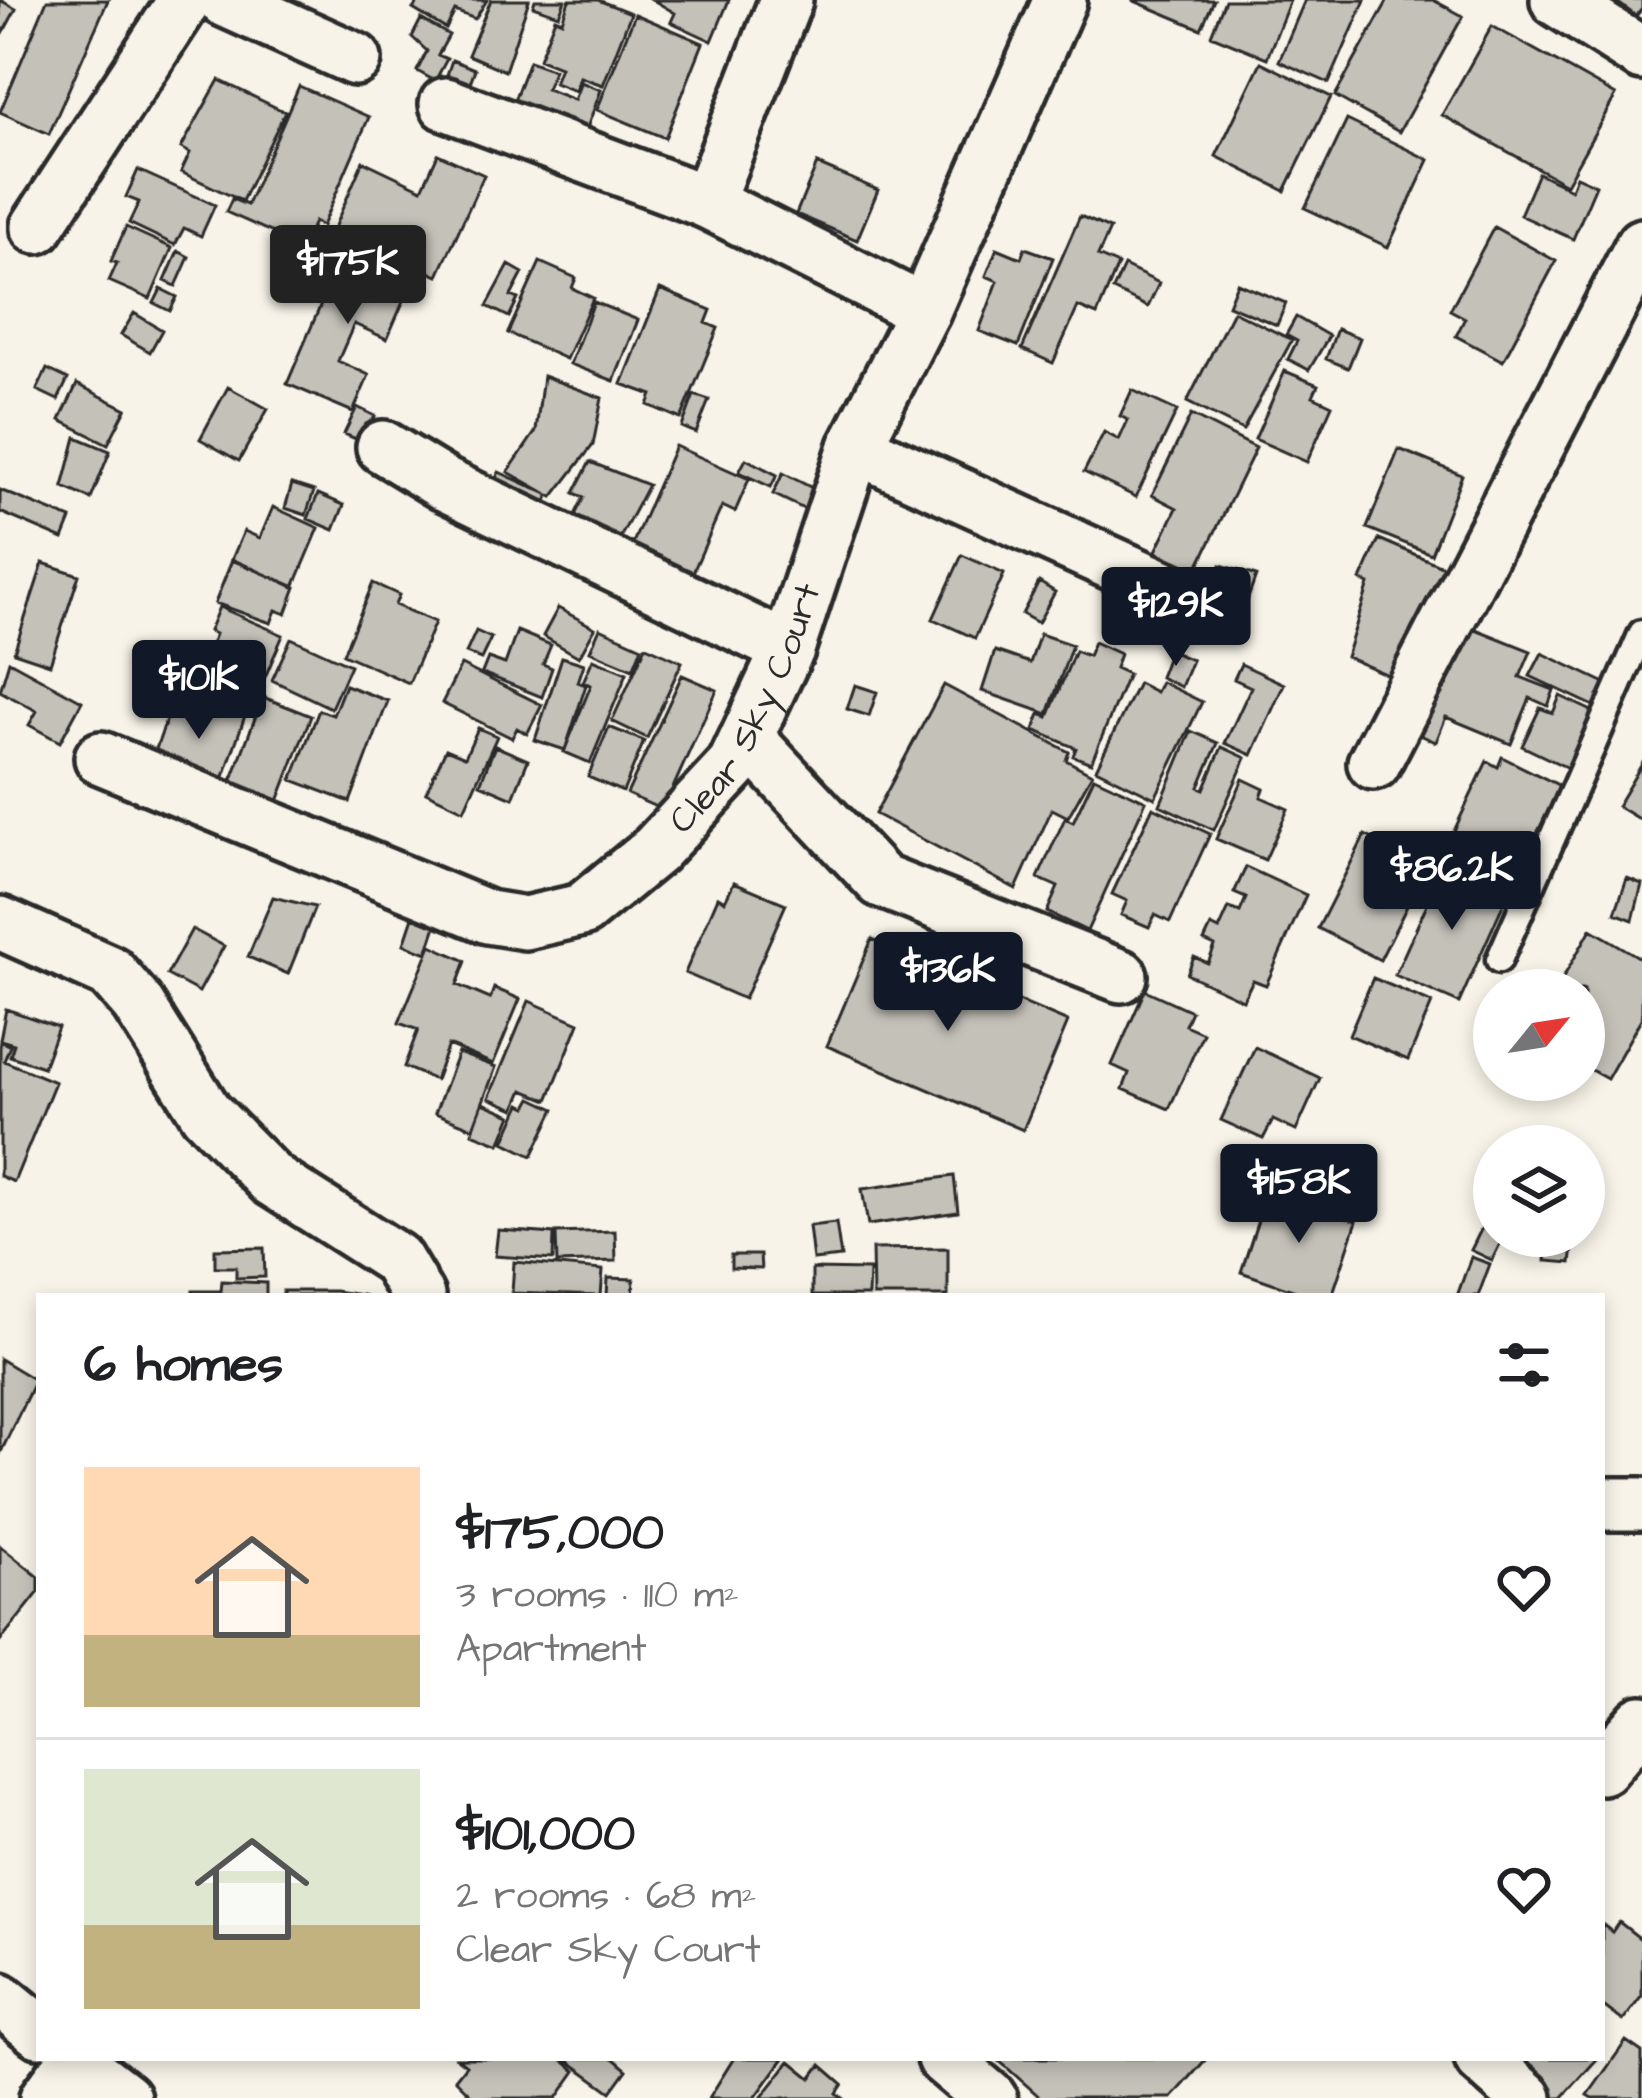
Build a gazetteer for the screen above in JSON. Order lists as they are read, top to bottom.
{
  "streets": {
    "street": ["Clear Sky Court"]
  },
  "north": "top right",
  "page": {
    "price": [
      "$175K",
      "$129K",
      "$101K",
      "$86.2K",
      "$136K",
      "$158K"
    ],
    "heading": "6 homes",
    "list": [
      {
        "name": "$175,000",
        "note": "3 rooms · 110 m² · Apartment"
      },
      {
        "name": "$101,000",
        "note": "2 rooms · 68 m² · Clear Sky Court"
      }
    ]
  }
}
